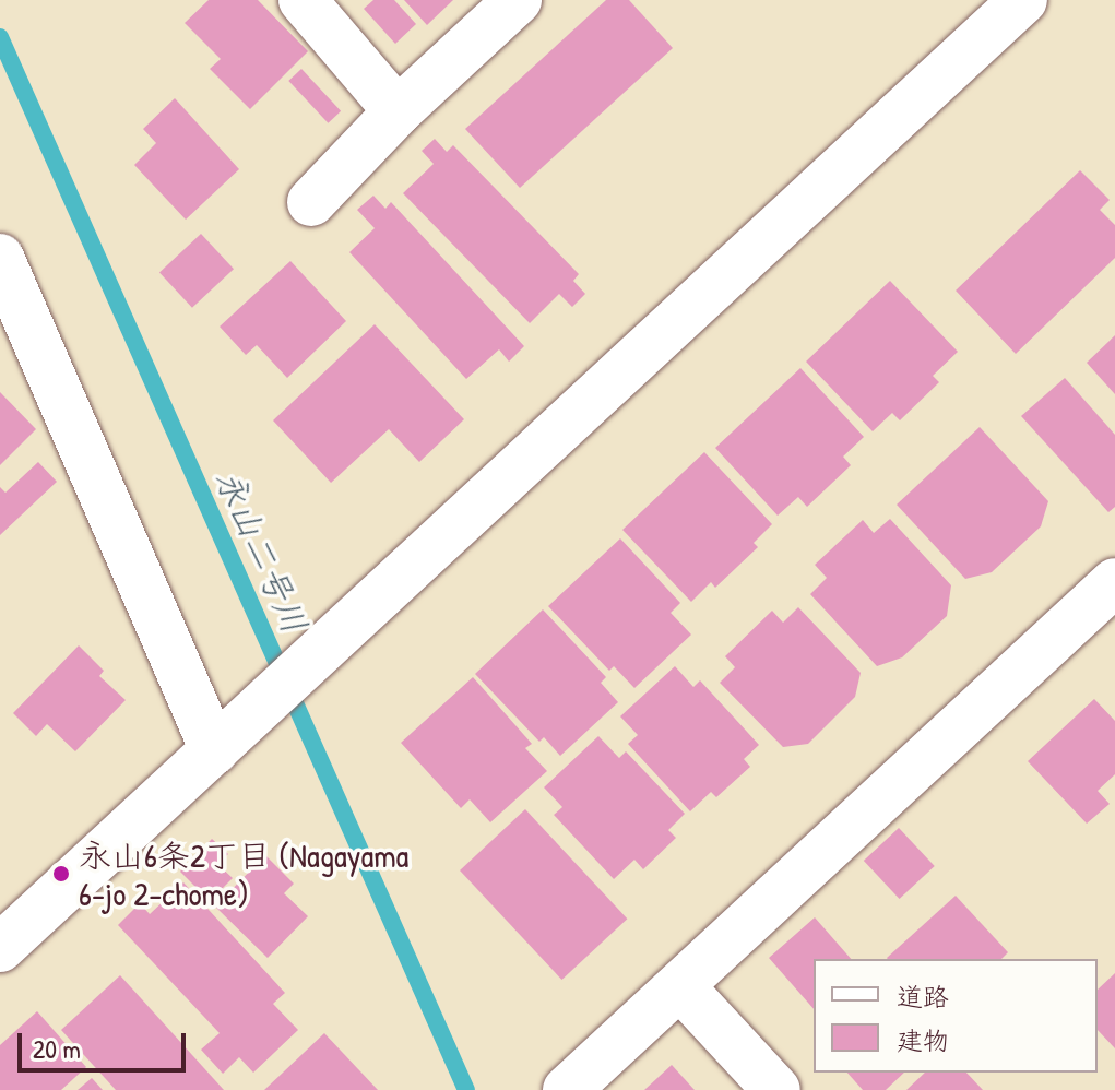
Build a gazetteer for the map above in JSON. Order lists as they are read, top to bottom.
{
  "water": ["永山二号川"],
  "places": ["永山6条2丁目 (Nagayama 6-jo 2-chome)"],
  "legend": ["道路", "建物"],
  "scale_bar": "20 m"
}
